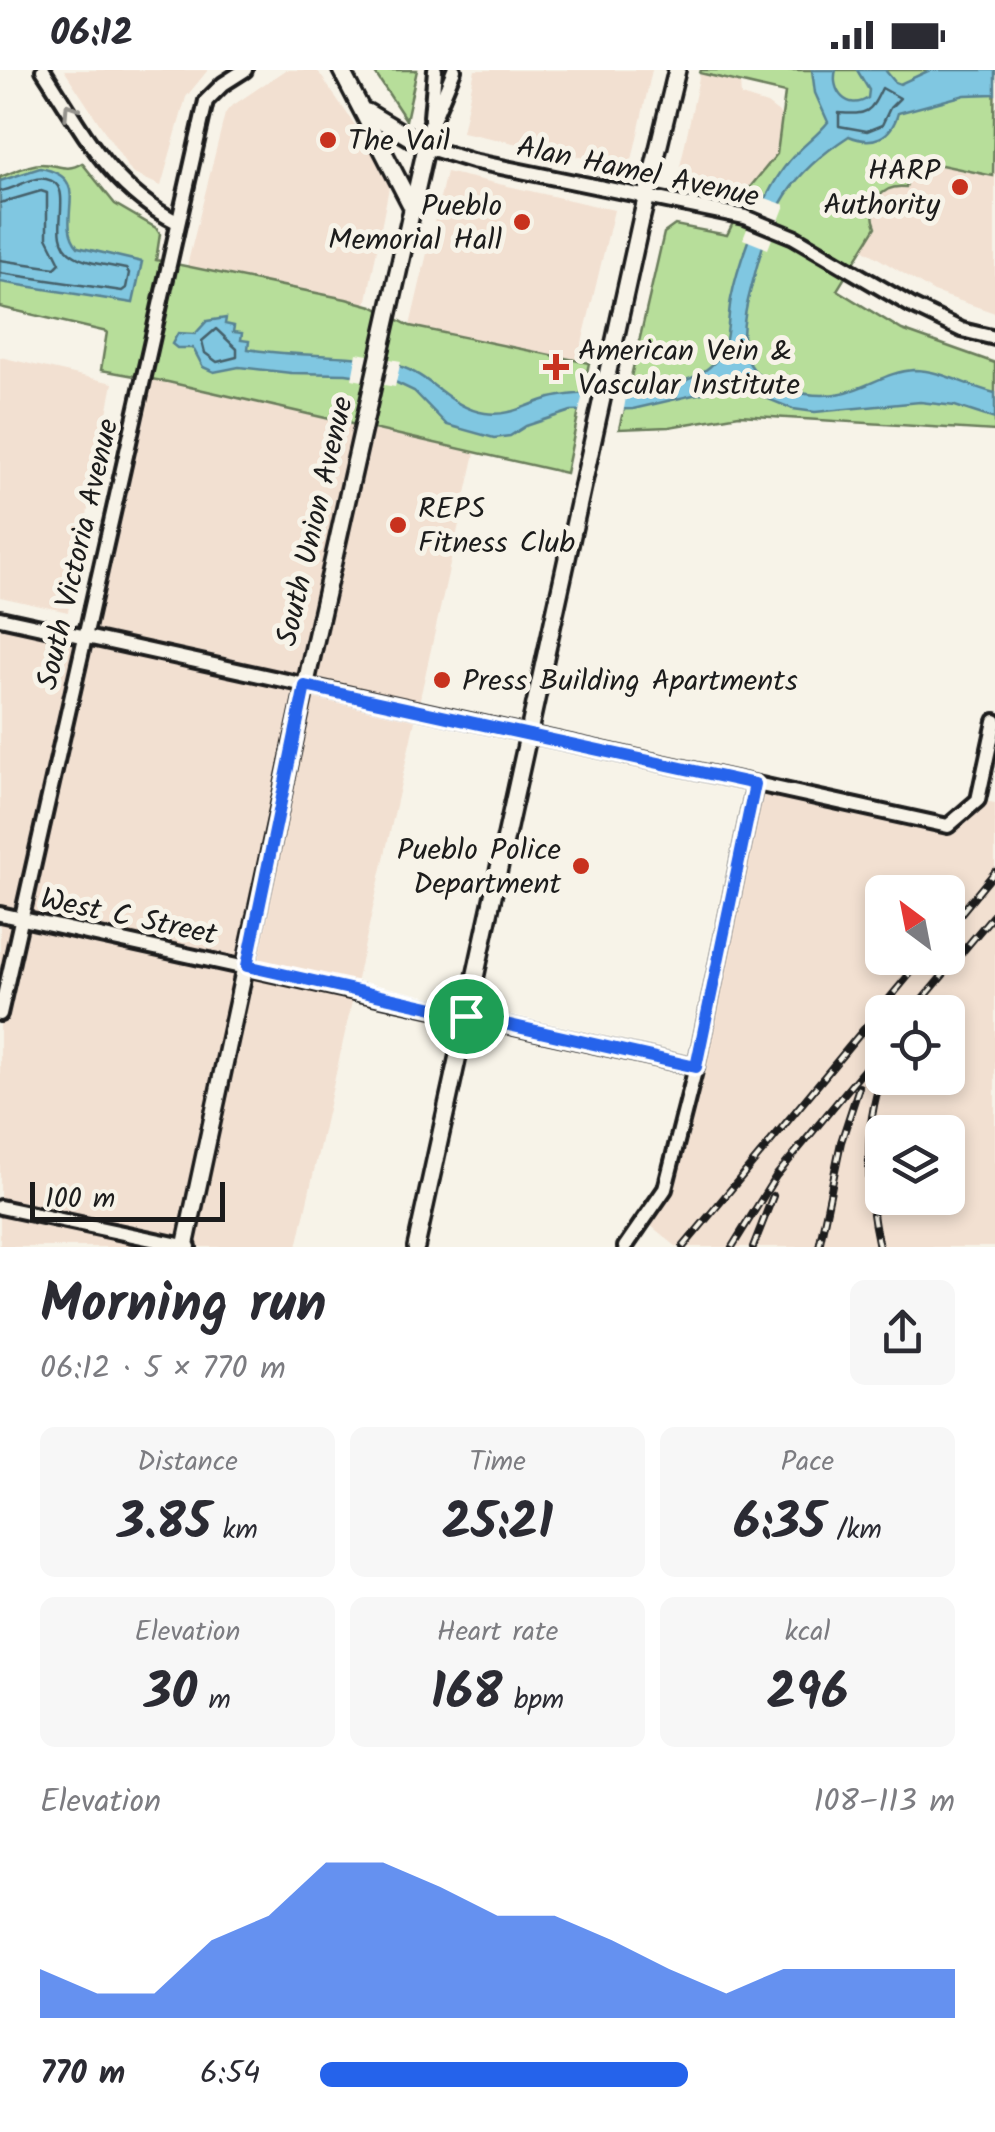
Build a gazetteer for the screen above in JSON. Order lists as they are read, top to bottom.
{
  "streets": {
    "street": [
      "Alan Hamel Avenue",
      "South Union Avenue",
      "South Victoria Avenue",
      "West C Street"
    ]
  },
  "crossings": [
    ["Alan Hamel Avenue", "South Union Avenue"],
    ["South Union Avenue", "West C Street"],
    ["South Victoria Avenue", "West C Street"]
  ],
  "places": {
    "other": [
      "The Vail",
      "HARP Authority",
      "Pueblo Memorial Hall",
      "REPS Fitness Club",
      "Press Building Apartments",
      "Pueblo Police Department"
    ],
    "health": ["American Vein & Vascular Institute"]
  },
  "scale_bar": "100 m",
  "north": "top left",
  "page": {
    "status": "06:12",
    "scale": "100 m",
    "heading": ["Morning run", "06:12 · 5 × 770 m"],
    "stats": [
      ["Distance", "3.85 km"],
      ["Time", "25:21"],
      ["Pace", "6:35 /km"],
      ["Elevation", "30 m"],
      ["Heart rate", "168 bpm"],
      ["kcal", "296"]
    ],
    "chart": ["Elevation", "108–113 m"],
    "list": [
      {
        "name": "770 m",
        "note": "6:54"
      }
    ]
  }
}
